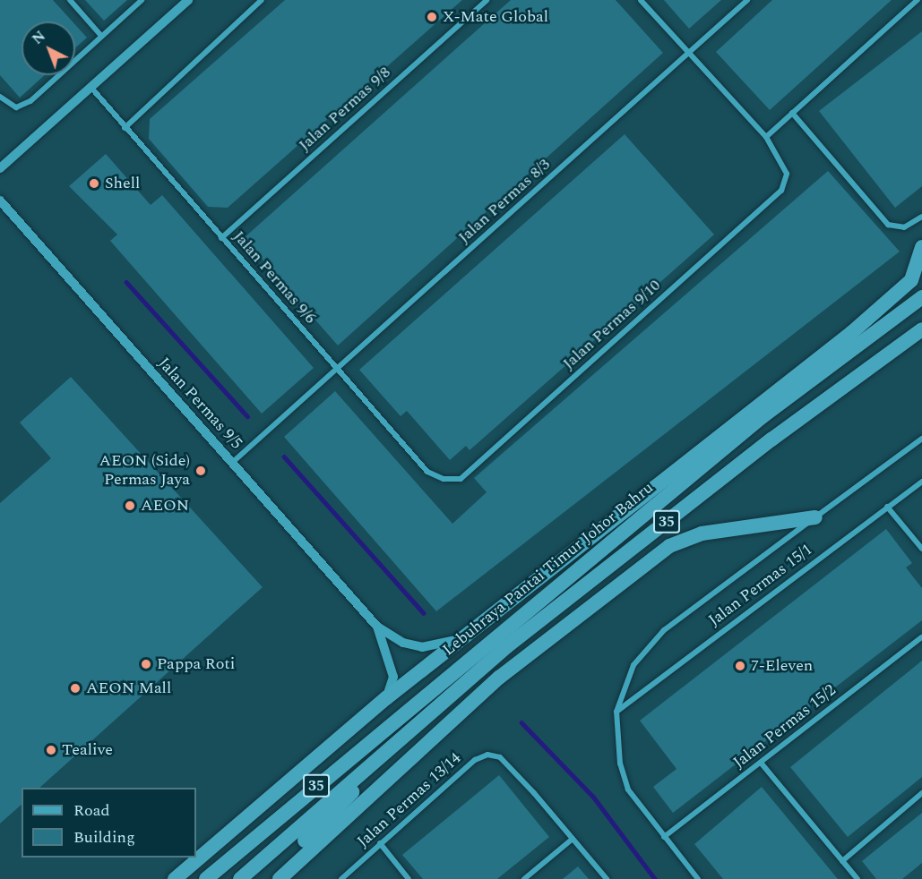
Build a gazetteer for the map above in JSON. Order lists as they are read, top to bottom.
{
  "streets": {
    "highway": ["35", "Lebuhraya Pantai Timur Johor Bahru"],
    "street": [
      "Jalan Permas 9/8",
      "Jalan Permas 8/3",
      "Jalan Permas 9/6",
      "Jalan Permas 9/10",
      "Jalan Permas 9/5",
      "Jalan Permas 15/1",
      "Jalan Permas 15/2",
      "Jalan Permas 13/14"
    ]
  },
  "crossings": [
    ["Jalan Permas 9/8", "Jalan Permas 9/6"],
    ["Jalan Permas 8/3", "Jalan Permas 9/6"],
    ["Jalan Permas 8/3", "Jalan Permas 9/5"],
    ["Jalan Permas 9/6", "Jalan Permas 9/10"]
  ],
  "places": [
    "X-Mate Global",
    "Shell",
    "AEON (Side) Permas Jaya",
    "AEON",
    "Pappa Roti",
    "7-Eleven",
    "AEON Mall",
    "Tealive"
  ],
  "legend": ["Road", "Building"],
  "north": "top left"
}
